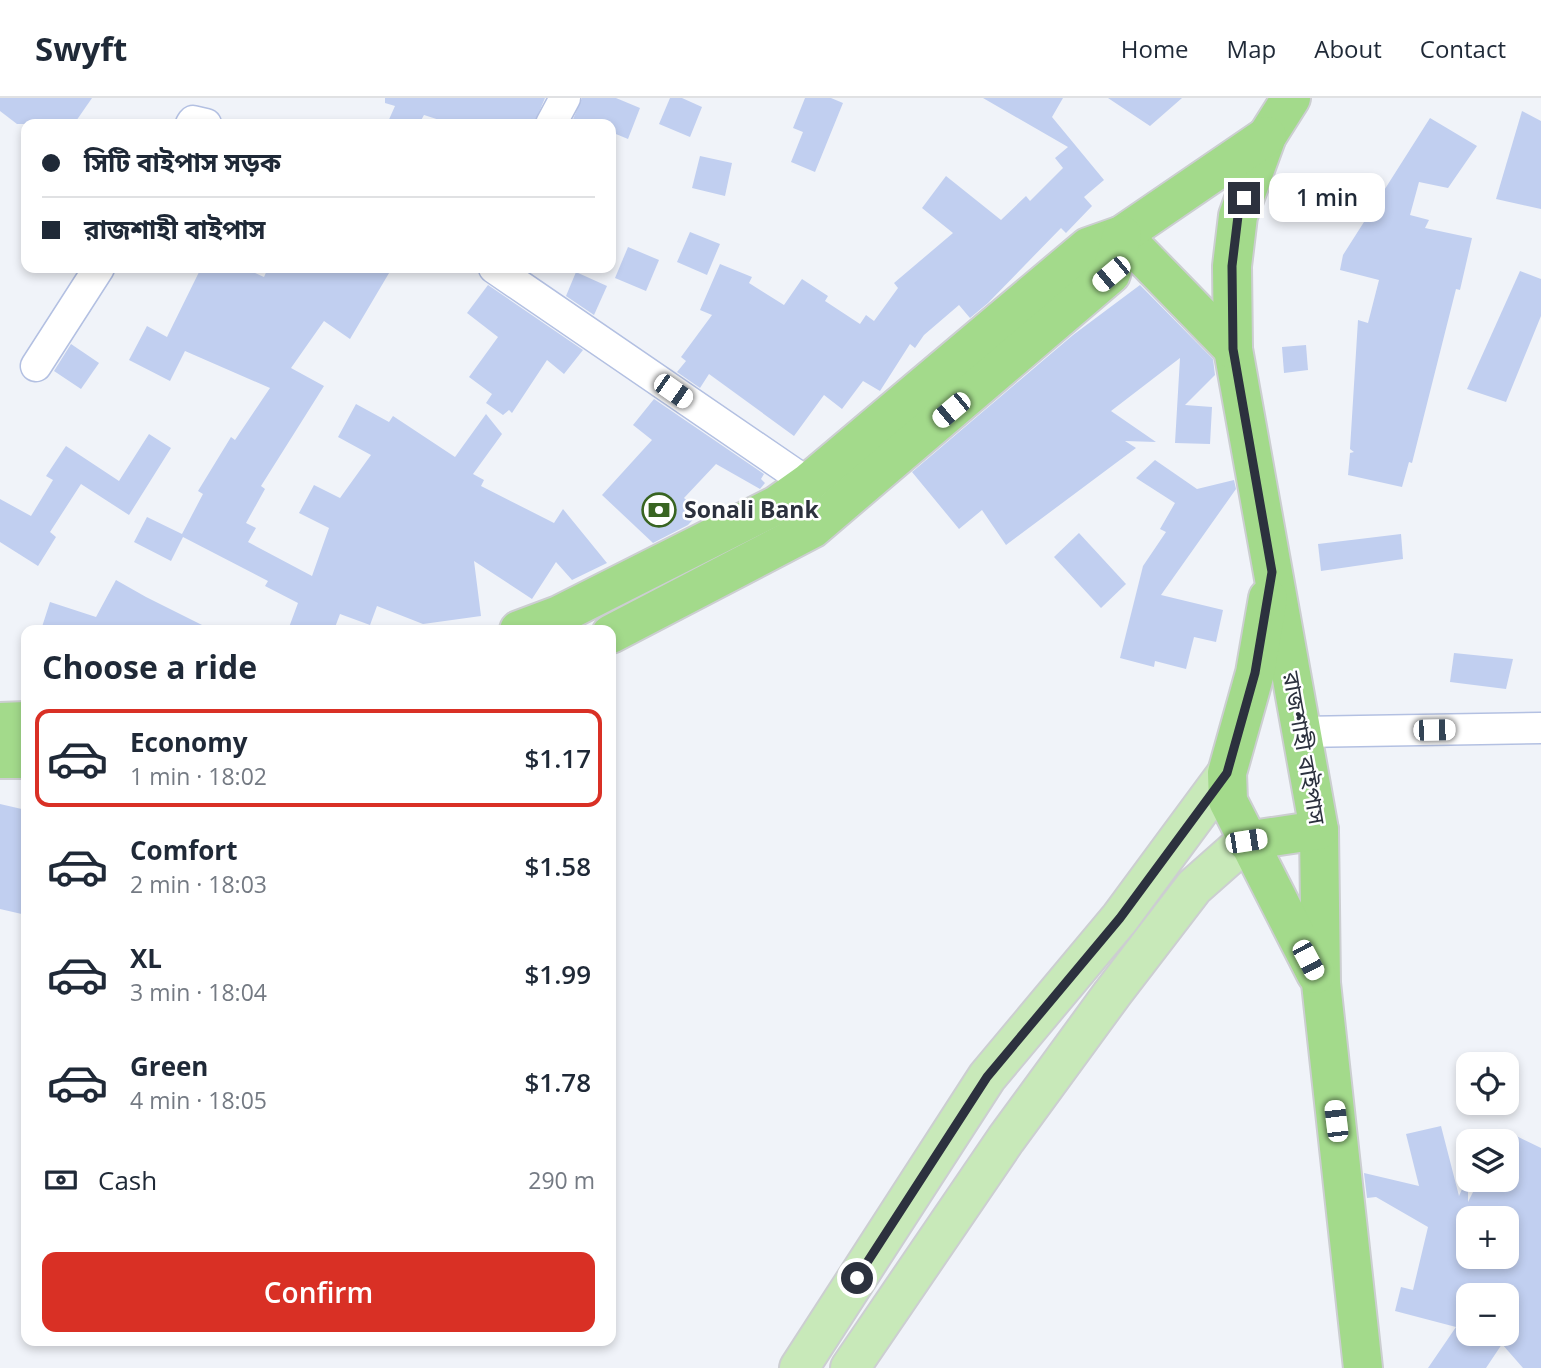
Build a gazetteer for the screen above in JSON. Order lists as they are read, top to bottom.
{
  "streets": {
    "highway": ["রাজশাহী বাইপাস"]
  },
  "places": {
    "bank": ["Sonali Bank"]
  },
  "page": {
    "header": "Swyft",
    "nav": [
      "Home",
      "Map",
      "About",
      "Contact"
    ],
    "banner": ["সিটি বাইপাস সড়ক", "রাজশাহী বাইপাস"],
    "bubble": "1 min",
    "heading": "Choose a ride",
    "list": [
      {
        "name": "Economy",
        "note": "1 min · 18:02",
        "value": "$1.17"
      },
      {
        "name": "Comfort",
        "note": "2 min · 18:03",
        "value": "$1.58"
      },
      {
        "name": "XL",
        "note": "3 min · 18:04",
        "value": "$1.99"
      },
      {
        "name": "Green",
        "note": "4 min · 18:05",
        "value": "$1.78"
      }
    ],
    "map_buttons": ["+", "−"],
    "pay": ["Cash", "290 m"],
    "buttons": "Confirm"
  }
}
